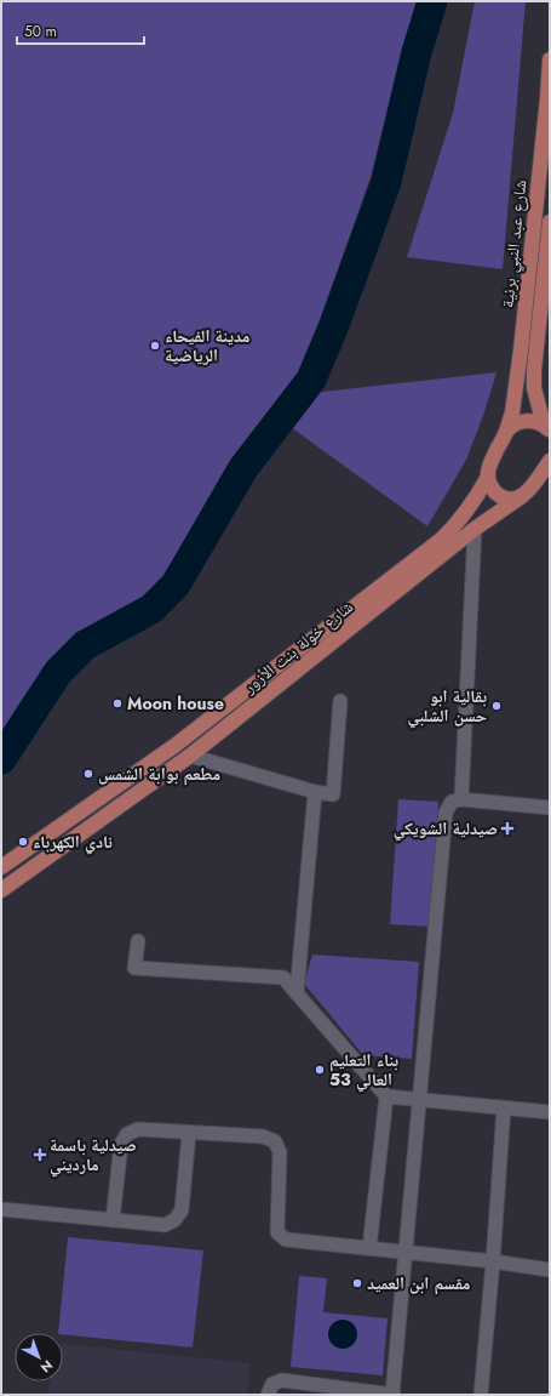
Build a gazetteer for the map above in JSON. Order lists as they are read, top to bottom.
{
  "streets": {
    "main road": ["شارع عبد النبي برنية", "شارع خولة بنت الأزور"]
  },
  "crossings": [
    ["شارع عبد النبي برنية", "شارع خولة بنت الأزور"]
  ],
  "places": {
    "other": [
      "مدينة الفيحاء الرياضية",
      "Moon house",
      "بقالية ابو حسن الشلبي",
      "مطعم بوابة الشمس",
      "نادي الكهرباء",
      "بناء التعليم العالي 53",
      "مقسم ابن العميد"
    ],
    "health": ["صيدلية الشويكي", "صيدلية باسمة مارديني"]
  },
  "scale_bar": "50 m",
  "north": "bottom right"
}
